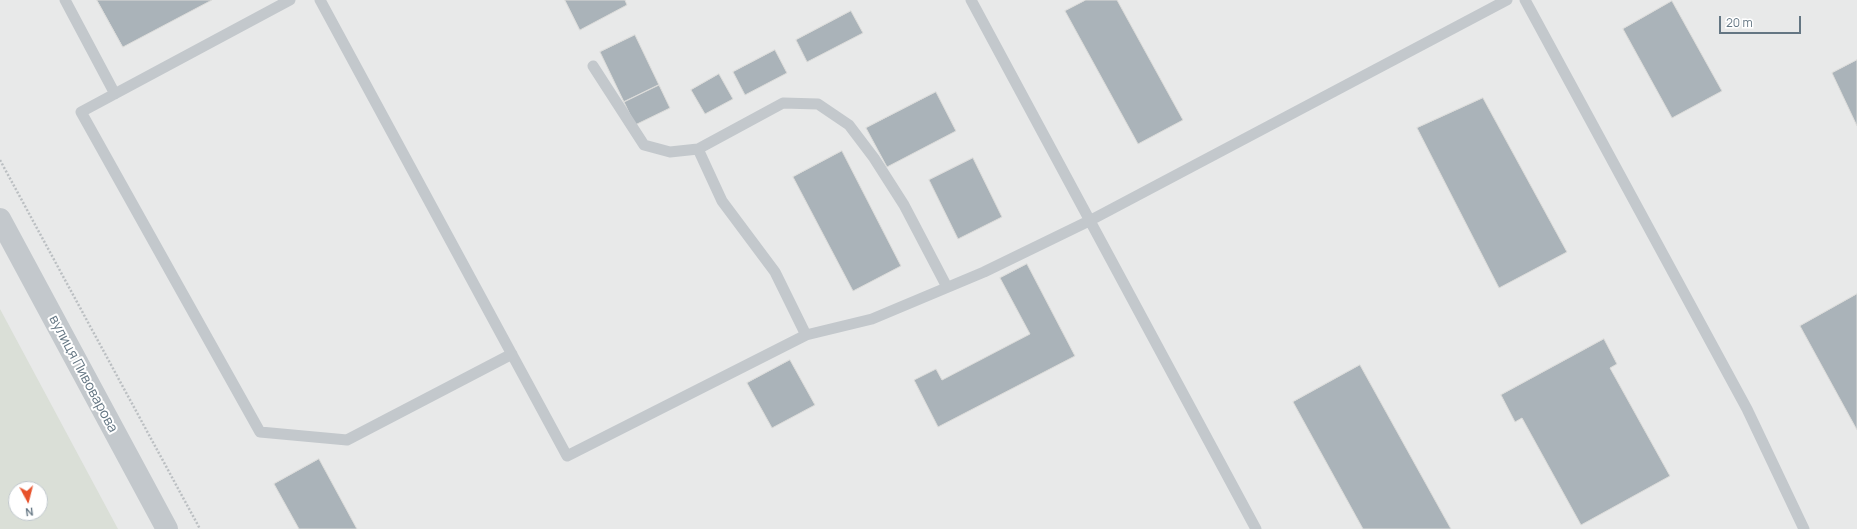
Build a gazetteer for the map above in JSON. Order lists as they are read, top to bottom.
{
  "streets": {
    "street": ["вулиця Пивоварова"]
  },
  "scale_bar": "20 m",
  "north": "bottom"
}
